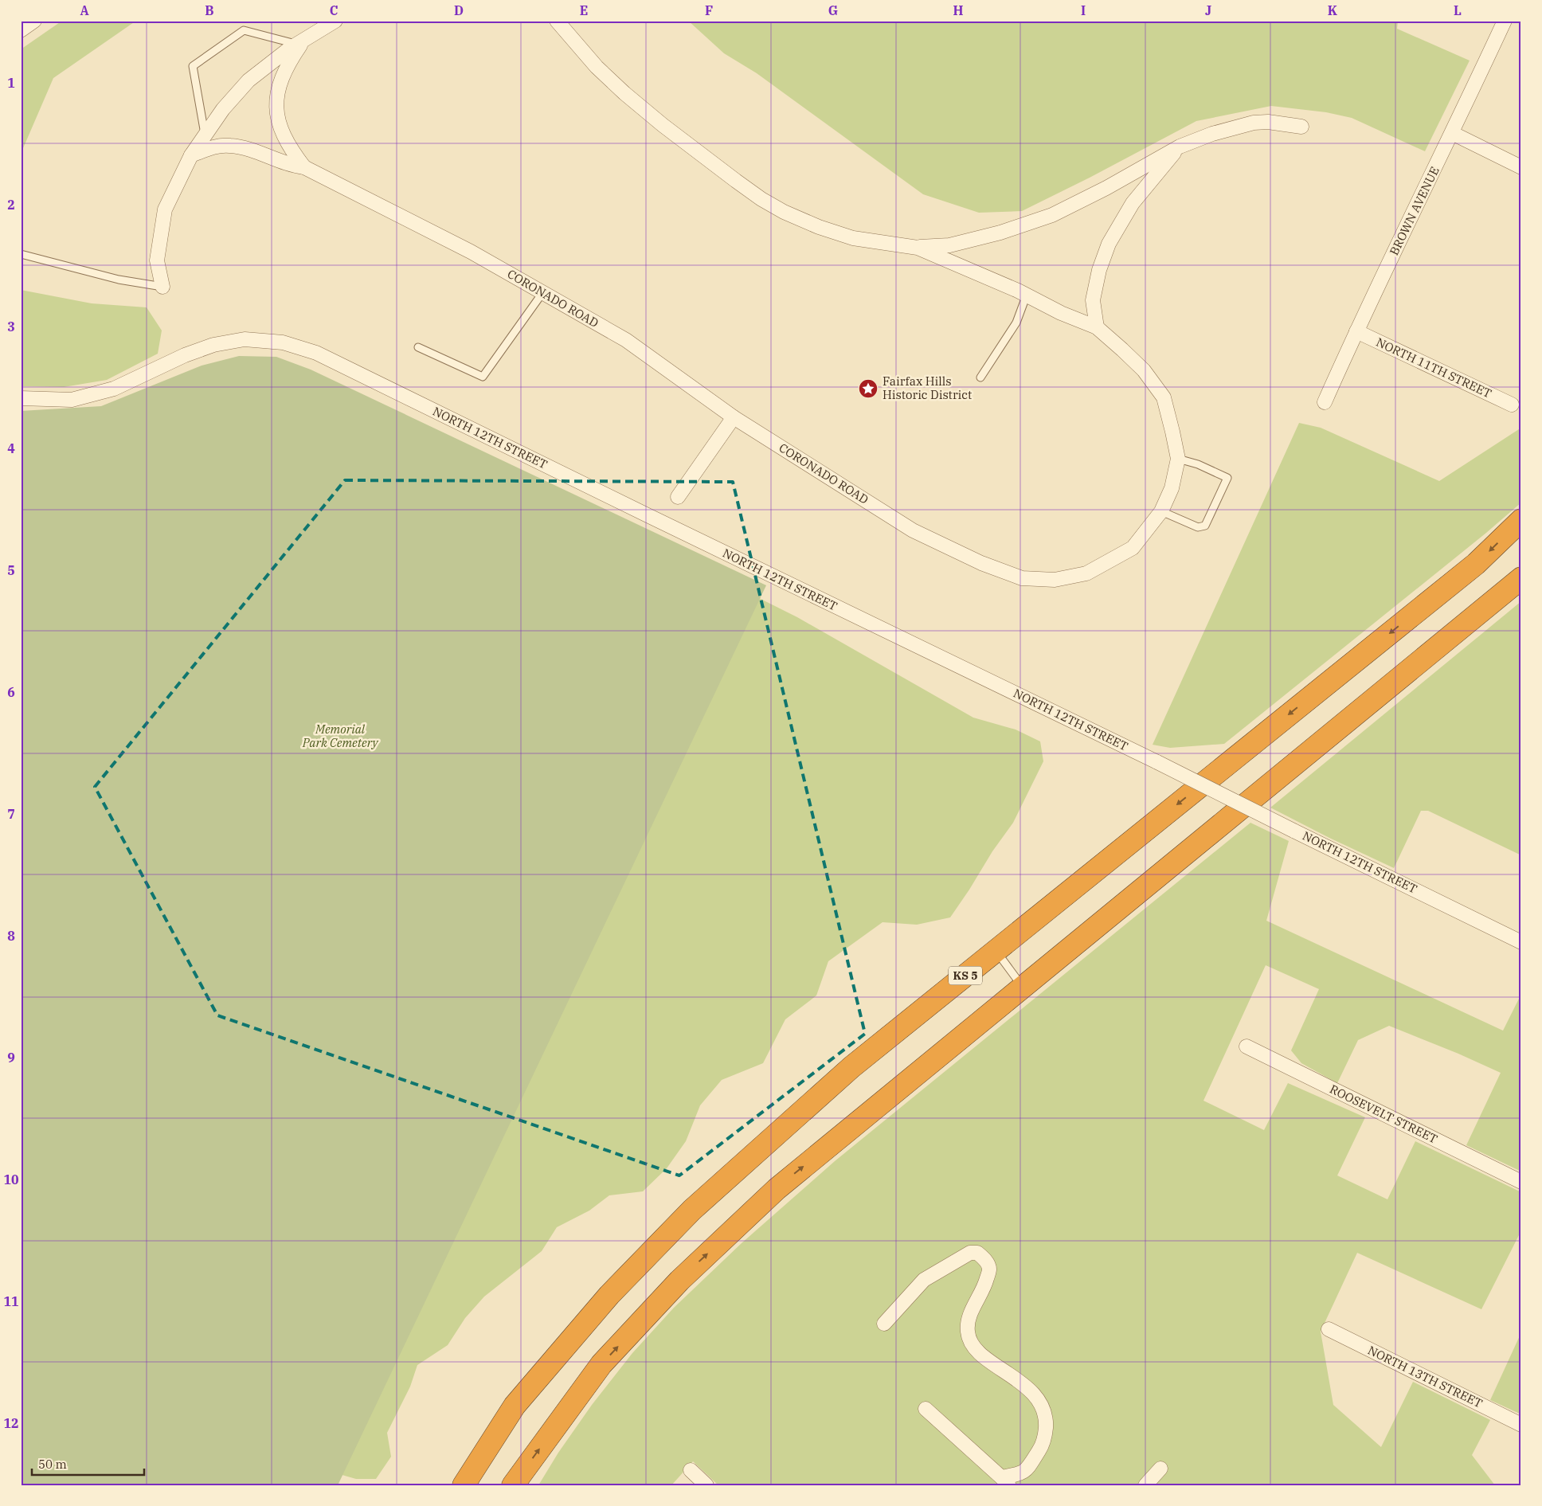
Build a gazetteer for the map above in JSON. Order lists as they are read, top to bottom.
{
  "streets": {
    "highway": ["KS 5"],
    "street": [
      "BROWN AVENUE",
      "CORONADO ROAD",
      "NORTH 11TH STREET",
      "NORTH 12TH STREET",
      "ROOSEVELT STREET",
      "NORTH 13TH STREET"
    ]
  },
  "crossings": [
    ["BROWN AVENUE", "NORTH 11TH STREET"]
  ],
  "parks": ["Memorial Park Cemetery"],
  "places": {
    "place": ["Fairfax Hills Historic District"]
  },
  "scale_bar": "50 m",
  "grid": {
    "columns": [
      "A",
      "B",
      "C",
      "D",
      "E",
      "F",
      "G",
      "H",
      "I",
      "J",
      "K",
      "L"
    ],
    "rows": [
      "1",
      "2",
      "3",
      "4",
      "5",
      "6",
      "7",
      "8",
      "9",
      "10",
      "11",
      "12"
    ]
  }
}
